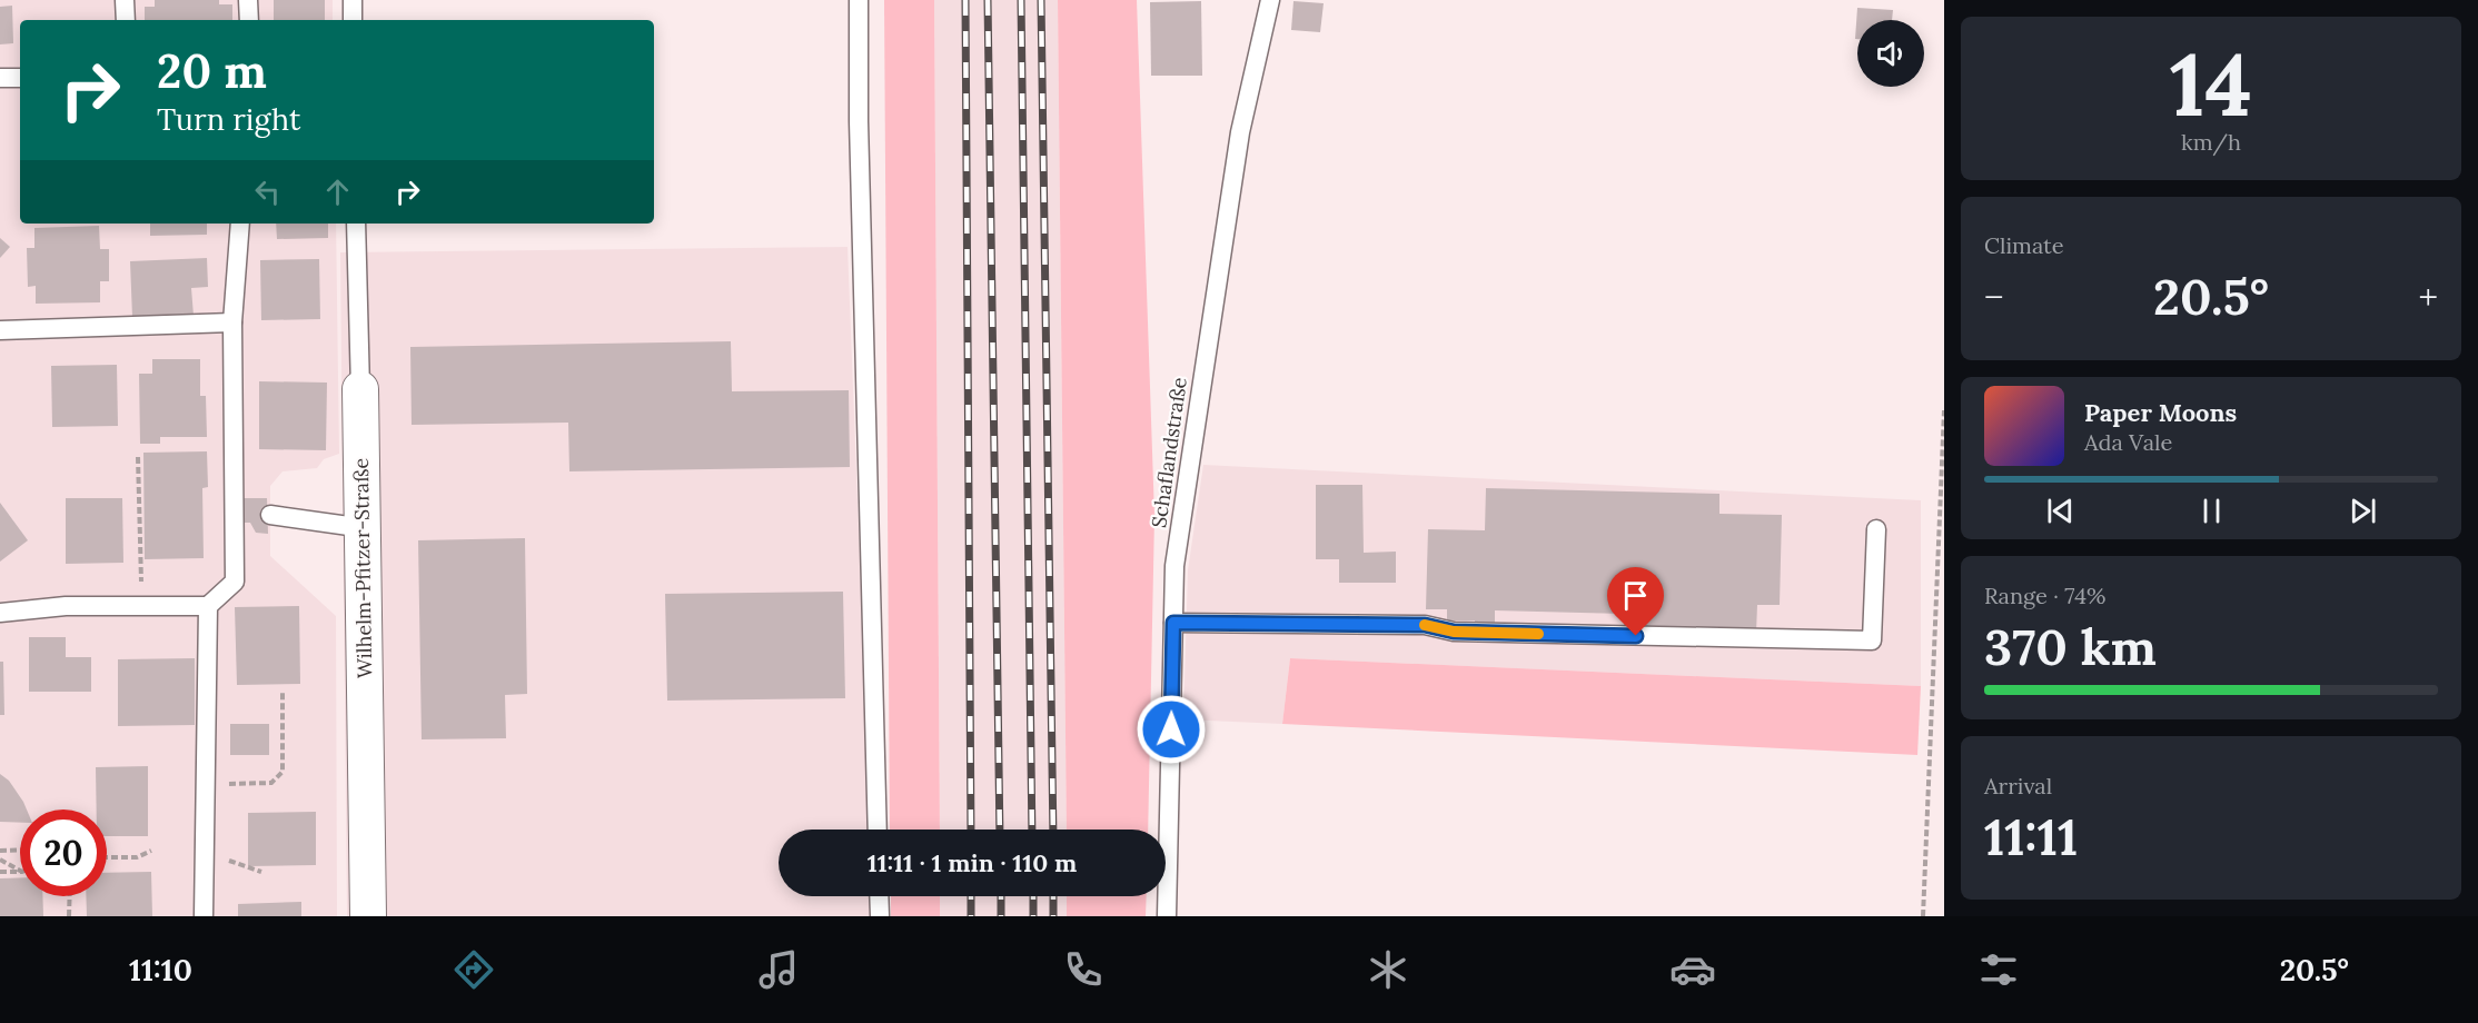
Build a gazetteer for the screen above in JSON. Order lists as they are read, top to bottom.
{
  "streets": {
    "street": ["Wilhelm-Pfitzer-Straße"],
    "lane": ["Schaflandstraße"]
  },
  "page": {
    "tile": [
      ["14", "km/h"],
      "Climate",
      ["Range · 74%", "370 km"],
      ["Arrival", "11:11"]
    ],
    "turn": ["20 m", "Turn right"],
    "heat": ["−", "20.5°", "+"],
    "song": ["Paper Moons", "Ada Vale"],
    "limit": "20",
    "trip": "11:11 · 1 min · 110 m",
    "tabs": ["11:10", "20.5°"]
  }
}
